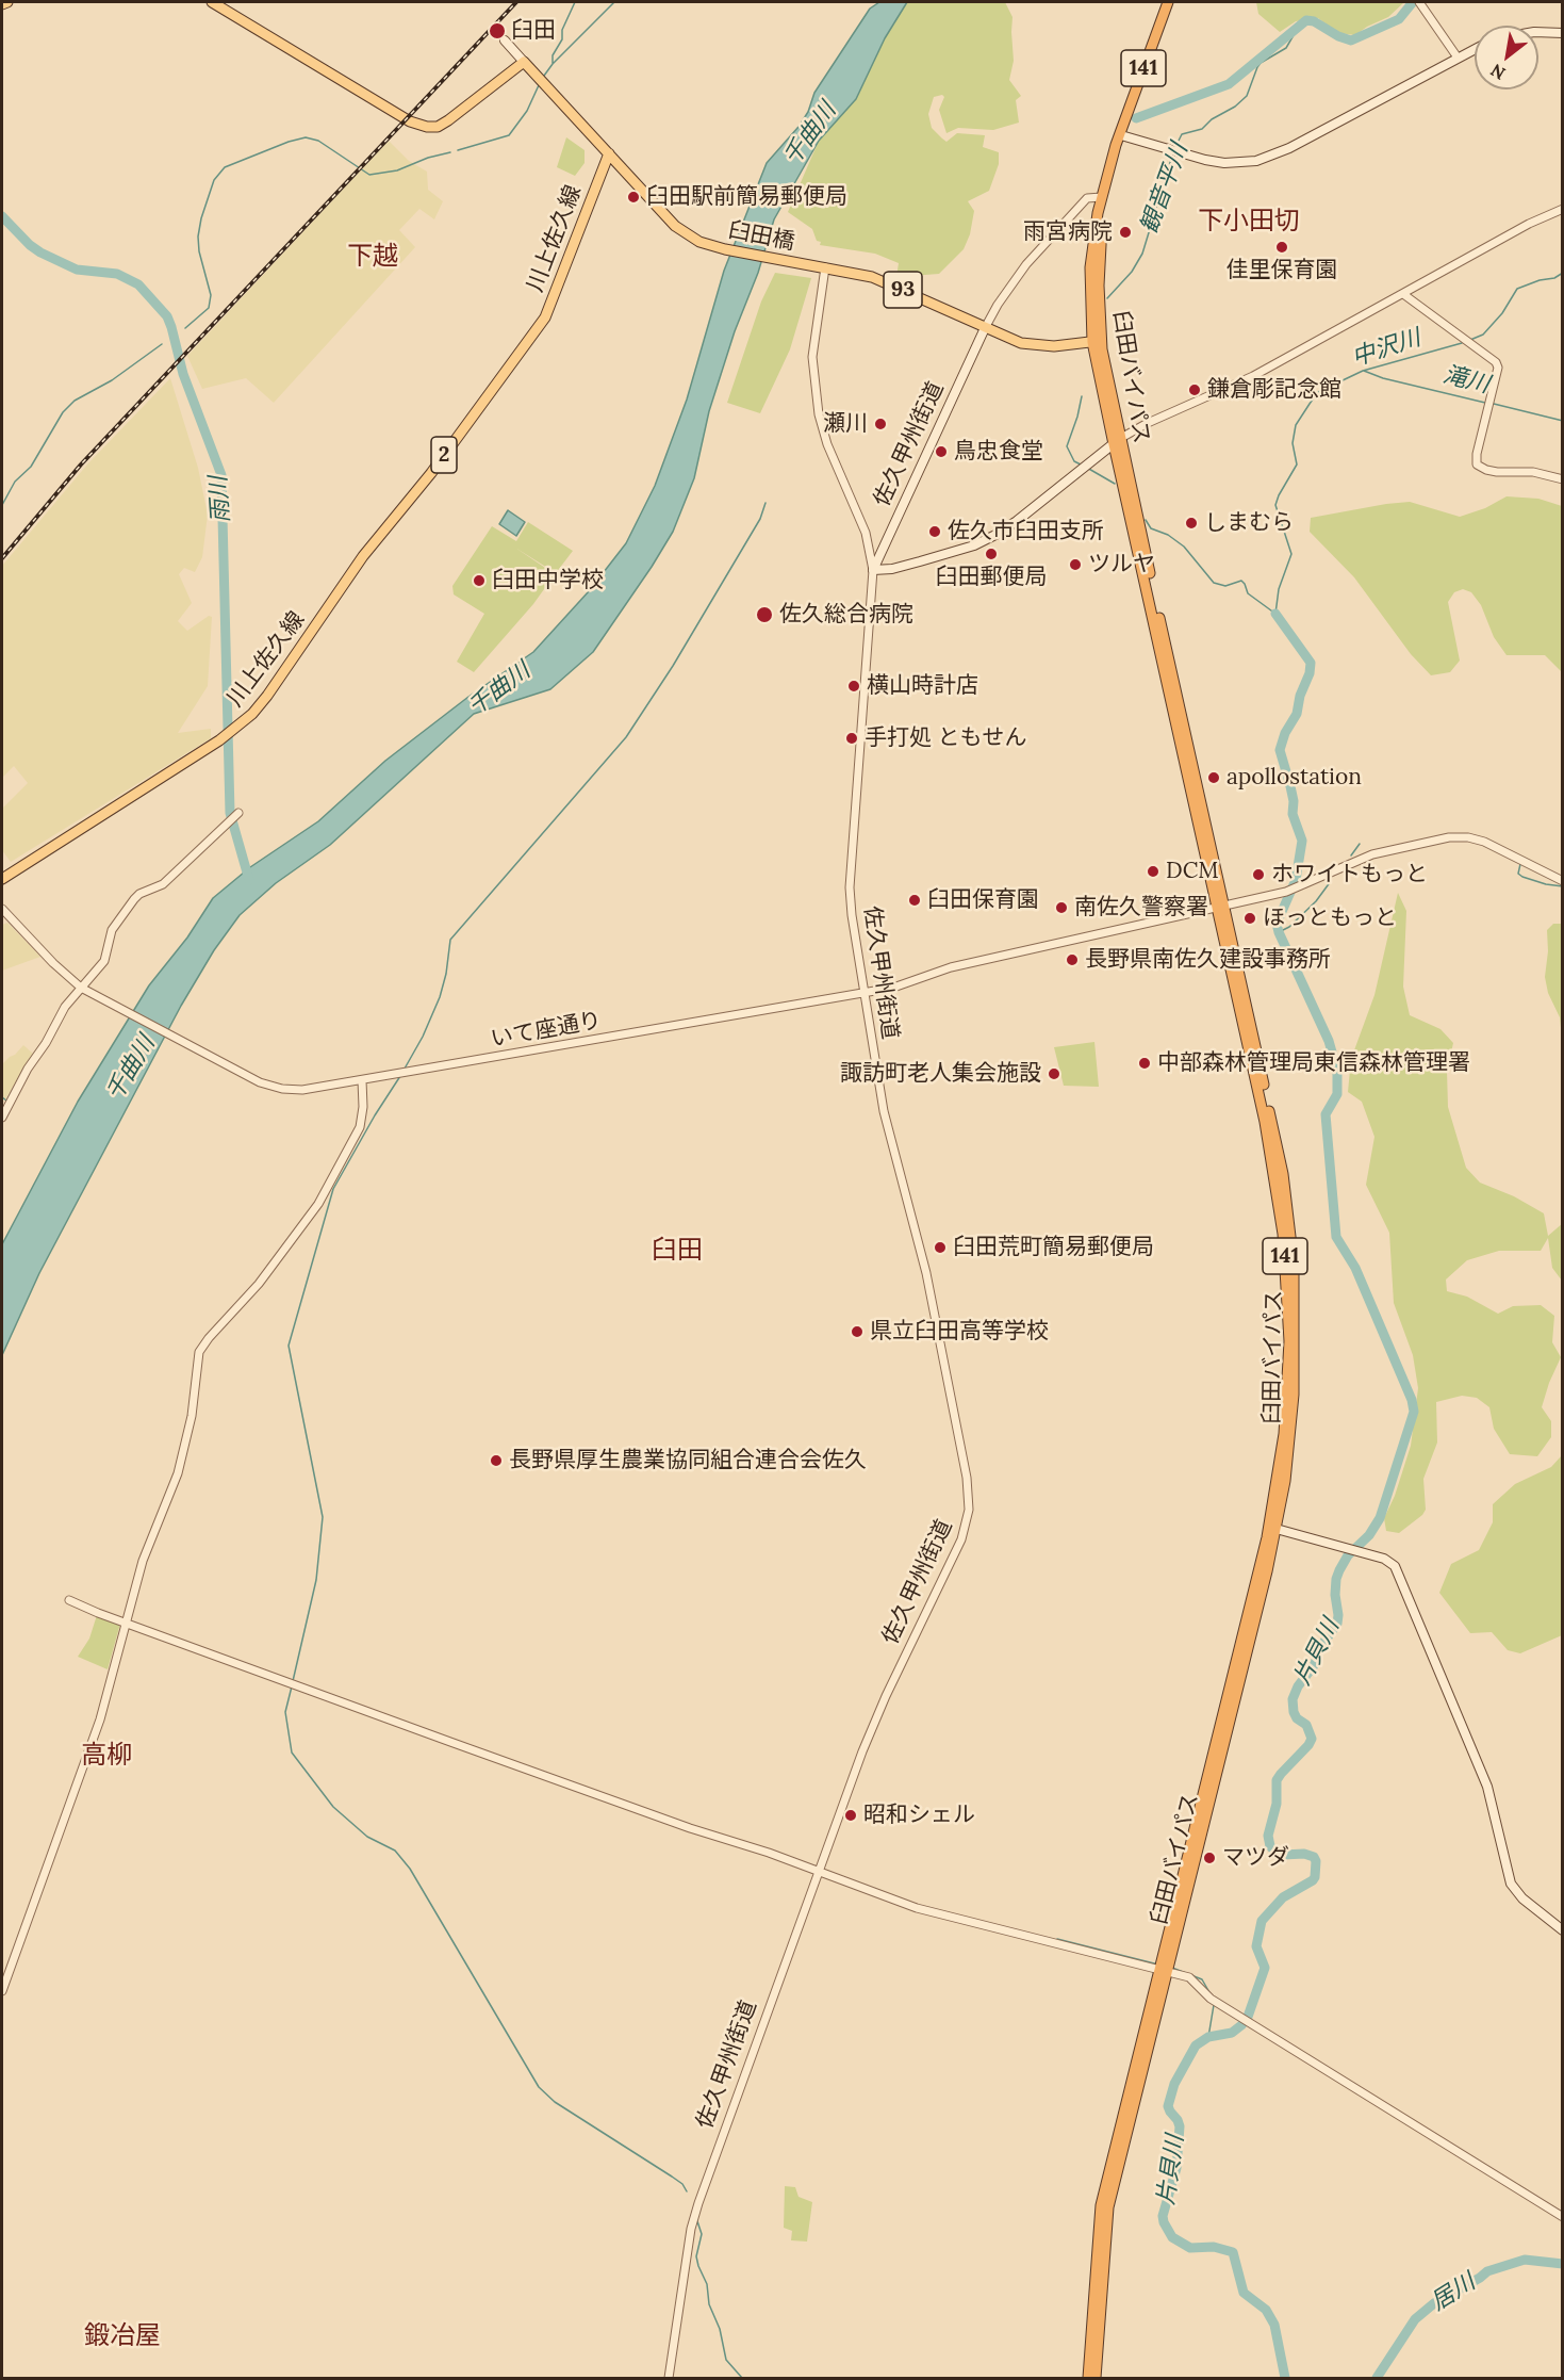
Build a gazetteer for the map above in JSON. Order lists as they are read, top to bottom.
{
  "streets": {
    "highway": ["141", "臼田バイパス"],
    "main road": [
      "臼田橋",
      "川上佐久線",
      "93",
      "佐久甲州街道",
      "2"
    ],
    "street": ["いて座通り"]
  },
  "crossings": [
    ["141", "臼田バイパス"],
    ["臼田橋", "川上佐久線"],
    ["臼田橋", "93"],
    ["93", "臼田バイパス"],
    ["93", "佐久甲州街道"],
    ["臼田バイパス", "佐久甲州街道"],
    ["臼田バイパス", "いて座通り"],
    ["佐久甲州街道", "いて座通り"]
  ],
  "districts": [
    "下小田切",
    "下越",
    "臼田",
    "高柳",
    "鍛冶屋"
  ],
  "water": [
    "千曲川",
    "観音平川",
    "中沢川",
    "滝川",
    "雨川",
    "片貝川",
    "居川"
  ],
  "places": [
    "臼田",
    "臼田駅前簡易郵便局",
    "雨宮病院",
    "佳里保育園",
    "鎌倉彫記念館",
    "瀬川",
    "鳥忠食堂",
    "しまむら",
    "佐久市臼田支所",
    "臼田郵便局",
    "ツルヤ",
    "臼田中学校",
    "佐久総合病院",
    "横山時計店",
    "手打処 ともせん",
    "apollostation",
    "DCM",
    "ホワイトもっと",
    "臼田保育園",
    "南佐久警察署",
    "ほっともっと",
    "長野県南佐久建設事務所",
    "中部森林管理局東信森林管理署",
    "諏訪町老人集会施設",
    "臼田荒町簡易郵便局",
    "県立臼田高等学校",
    "長野県厚生農業協同組合連合会佐久",
    "昭和シェル",
    "マツダ"
  ],
  "north": "bottom left"
}
